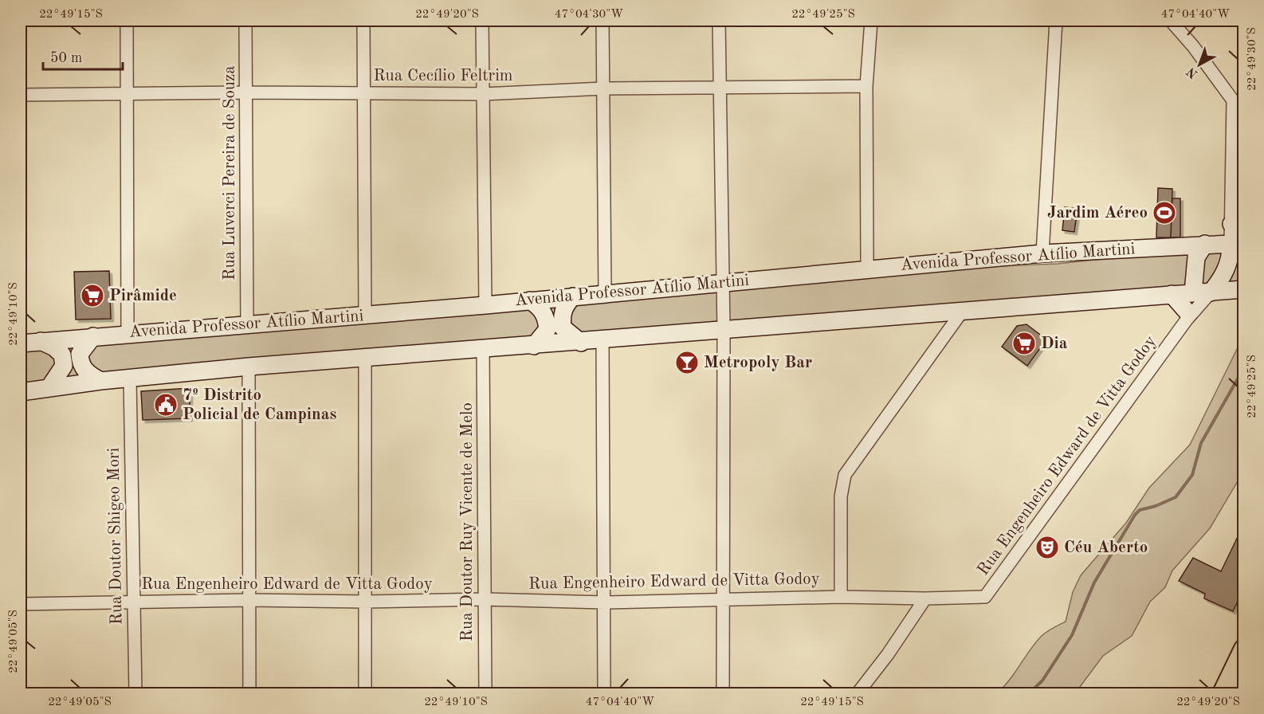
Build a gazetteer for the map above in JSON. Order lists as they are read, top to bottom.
{
  "streets": {
    "main road": ["Avenida Professor Atílio Martini"],
    "street": [
      "Rua Cecílio Feltrim",
      "Rua Luverci Pereira de Souza",
      "Rua Engenheiro Edward de Vitta Godoy",
      "Rua Doutor Ruy Vicente de Melo",
      "Rua Doutor Shigeo Mori"
    ]
  },
  "crossings": [
    ["Rua Cecílio Feltrim", "Rua Luverci Pereira de Souza"],
    ["Rua Luverci Pereira de Souza", "Avenida Professor Atílio Martini"],
    ["Rua Engenheiro Edward de Vitta Godoy", "Rua Doutor Ruy Vicente de Melo"],
    ["Rua Engenheiro Edward de Vitta Godoy", "Rua Doutor Shigeo Mori"]
  ],
  "places": {
    "sports": ["Jardim Aéreo"],
    "supermarket": ["Pirâmide", "Dia"],
    "bar": ["Metropoly Bar"],
    "public building": ["7º Distrito Policial de Campinas"],
    "theatre": ["Céu Aberto"]
  },
  "scale_bar": "50 m",
  "north": "bottom left",
  "coordinates": [
    "22°49'15\"S",
    "22°49'20\"S",
    "47°04'30\"W",
    "22°49'25\"S",
    "47°04'40\"W",
    "22°49'30\"S",
    "22°49'10\"S",
    "22°49'05\"S"
  ]
}
